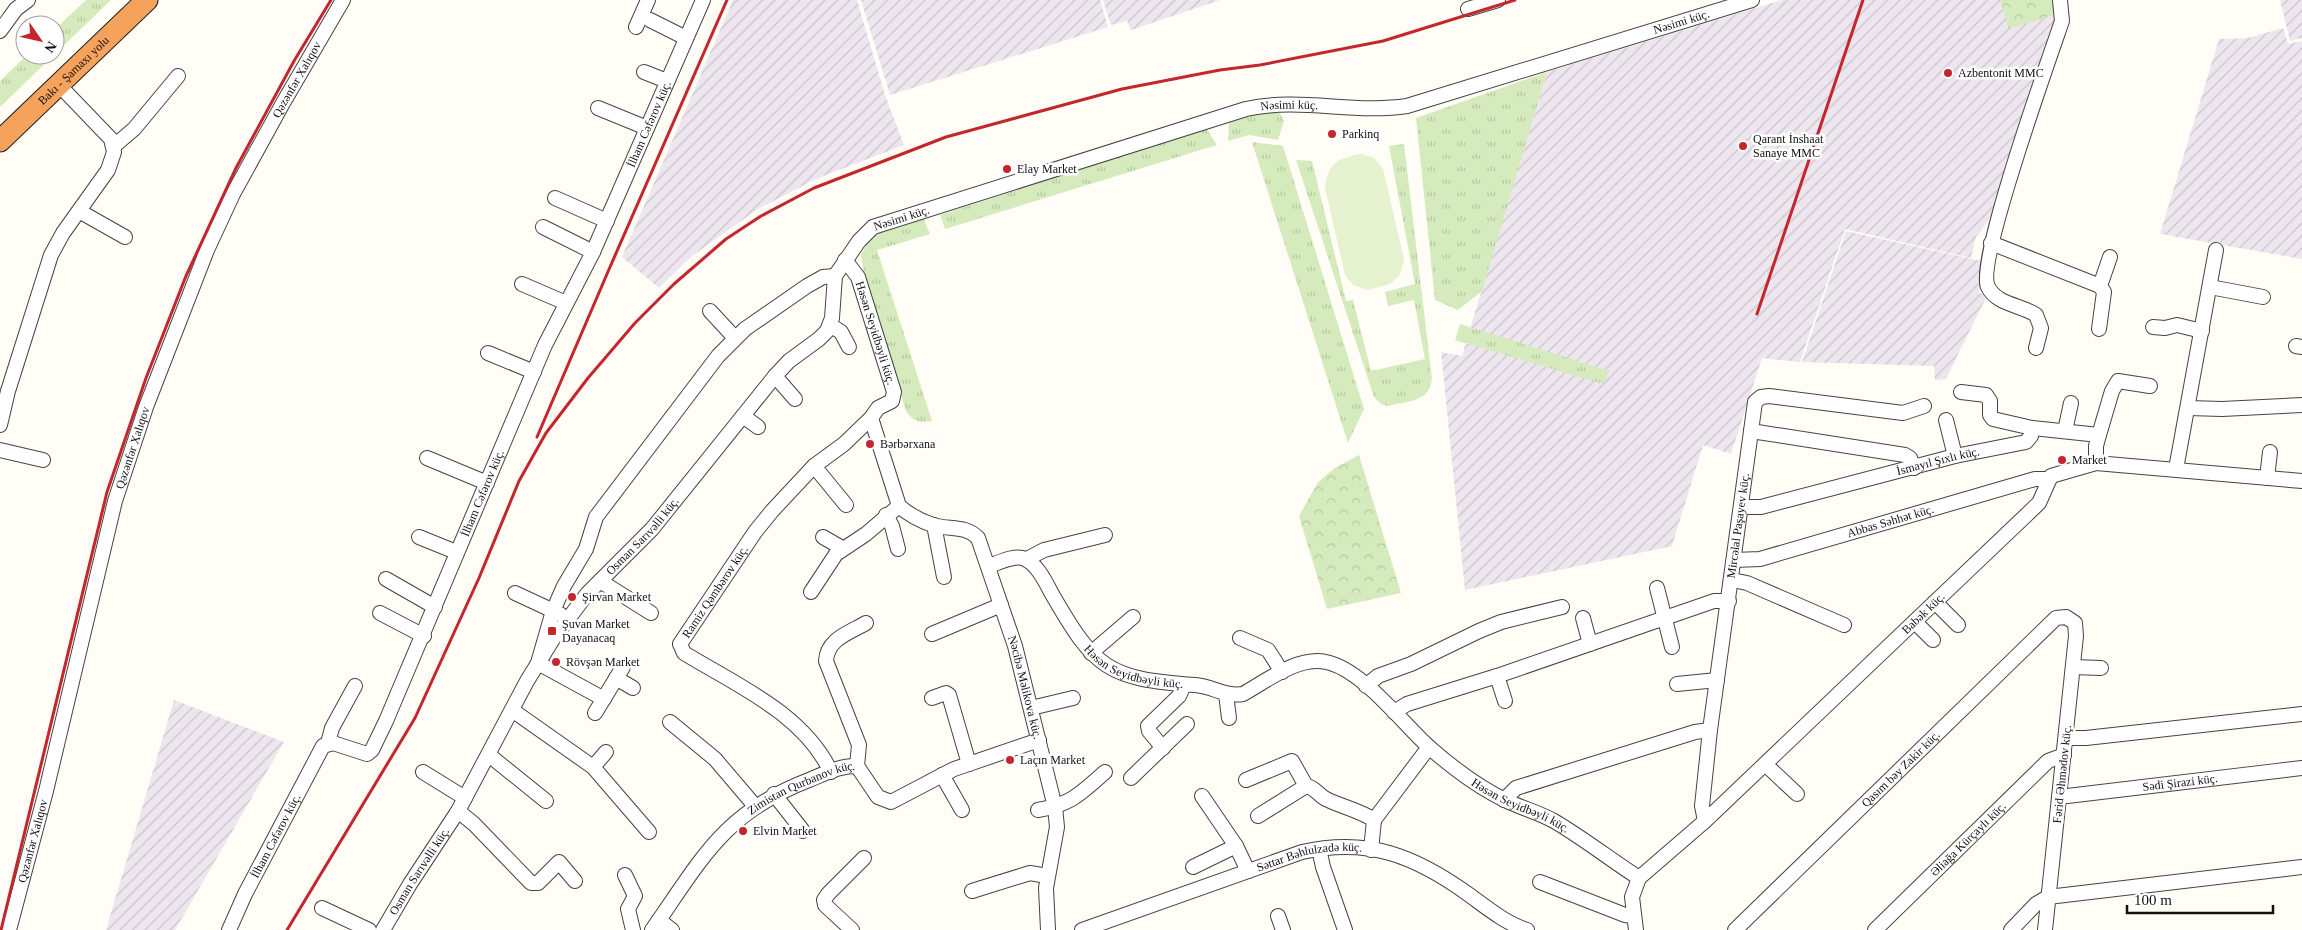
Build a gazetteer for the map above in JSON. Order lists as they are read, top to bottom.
{
  "streets": {
    "highway": ["Bakı - Şamaxı yolu"],
    "street": [
      "Nəsimi küç.",
      "Qəzənfər Xalıqov",
      "İlham Cəfərov küç.",
      "Həsən Seyidbəyli küç.",
      "İsmayıl Şıxlı küç.",
      "Abbas Səhhət küç.",
      "Mircəlal Paşayev küç.",
      "Osman Sarıvəlli küç.",
      "Ramiz Qəmbərov küç.",
      "Babək küç.",
      "Nəcibə Məlikova küç.",
      "Qasım bəy Zakir küç.",
      "Fərid Əhmədov küç.",
      "Sədi Şirazi küç.",
      "Zimistan Qurbanov küç.",
      "Əliağa Kürçaylı küç.",
      "Səttar Bəhlulzadə küç."
    ]
  },
  "crossings": [
    ["Nəsimi küç.", "Həsən Seyidbəyli küç."],
    ["Həsən Seyidbəyli küç.", "Osman Sarıvəlli küç."],
    ["Həsən Seyidbəyli küç.", "Ramiz Qəmbərov küç."],
    ["Həsən Seyidbəyli küç.", "Babək küç."],
    ["İsmayıl Şıxlı küç.", "Mircəlal Paşayev küç."],
    ["Abbas Səhhət küç.", "Mircəlal Paşayev küç."],
    ["Abbas Səhhət küç.", "Babək küç."],
    ["Mircəlal Paşayev küç.", "Babək küç."],
    ["Ramiz Qəmbərov küç.", "Zimistan Qurbanov küç."],
    ["Nəcibə Məlikova küç.", "Zimistan Qurbanov küç."],
    ["Qasım bəy Zakir küç.", "Fərid Əhmədov küç."],
    ["Fərid Əhmədov küç.", "Sədi Şirazi küç."],
    ["Fərid Əhmədov küç.", "Əliağa Kürçaylı küç."]
  ],
  "places": {
    "other": [
      "Azbentonit MMC",
      "Parkinq",
      "Qarant İnshaat Sanaye MMC",
      "Elay Market",
      "Bərbərxana",
      "Market",
      "Şirvan Market",
      "Rövşən Market",
      "Laçın Market",
      "Elvin Market"
    ],
    "transit": ["Şuvan Market Dayanacaq"]
  },
  "scale_bar": "100 m",
  "north": "bottom right"
}
